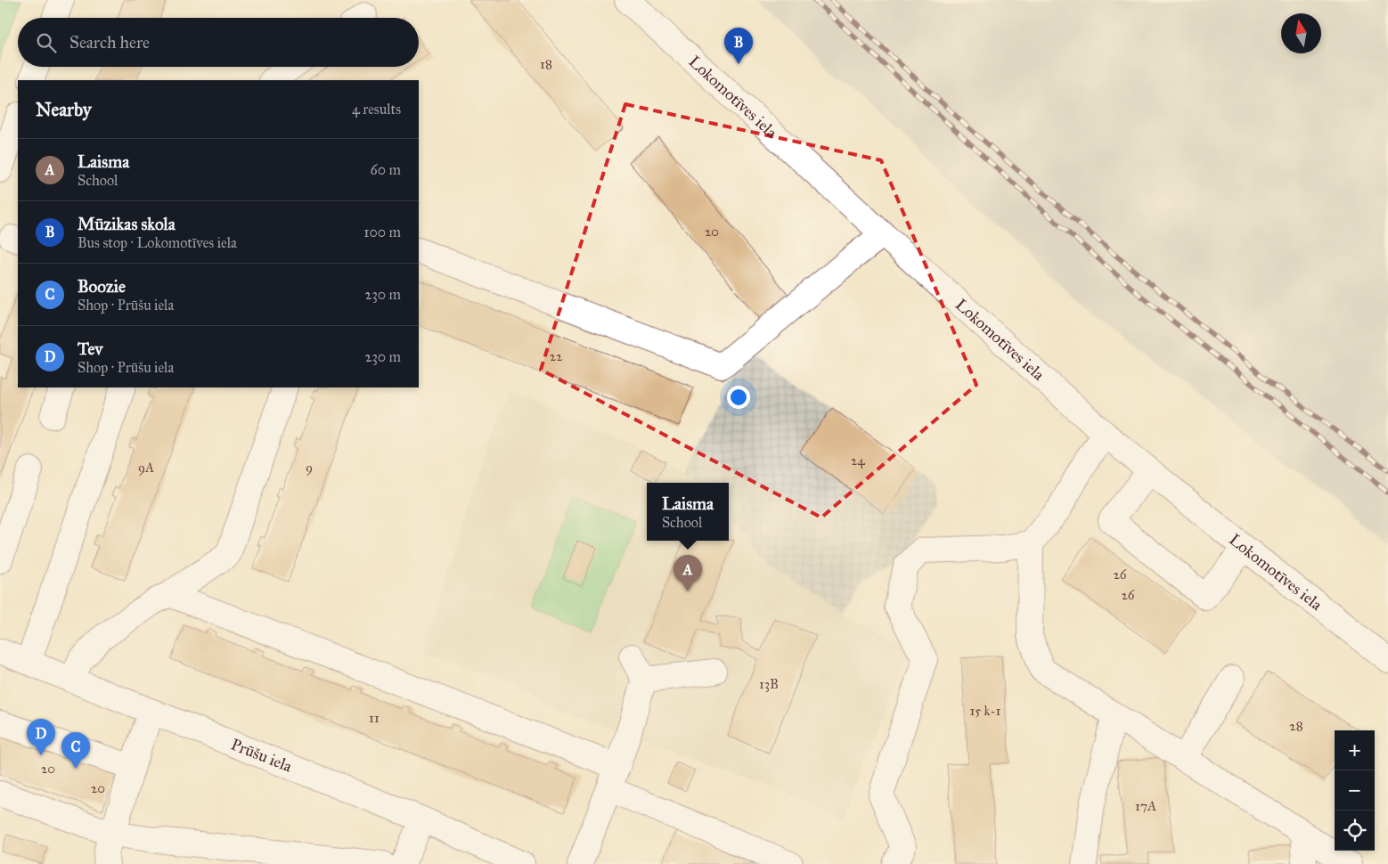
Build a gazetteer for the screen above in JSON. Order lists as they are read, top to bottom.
{
  "streets": {
    "street": ["Lokomotīves iela", "Prūšu iela"]
  },
  "house_numbers": [
    "18",
    "20",
    "22",
    "24",
    "9A",
    "9",
    "26",
    "26",
    "13B",
    "15 k-1",
    "11",
    "28",
    "20",
    "20",
    "17A"
  ],
  "north": "top",
  "page": {
    "search": "Search here",
    "pins": [
      "B",
      "A",
      "D",
      "C"
    ],
    "heading": ["Nearby", "4 results"],
    "list": [
      {
        "mark": "A",
        "name": "Laisma",
        "note": "School",
        "value": "60 m"
      },
      {
        "mark": "B",
        "name": "Mūzikas skola",
        "note": "Bus stop · Lokomotīves iela",
        "value": "100 m"
      },
      {
        "mark": "C",
        "name": "Boozie",
        "note": "Shop · Prūšu iela",
        "value": "230 m"
      },
      {
        "mark": "D",
        "name": "Tev",
        "note": "Shop · Prūšu iela",
        "value": "230 m"
      }
    ],
    "popup": ["Laisma", "School"],
    "map_buttons": ["+", "−"]
  }
}
